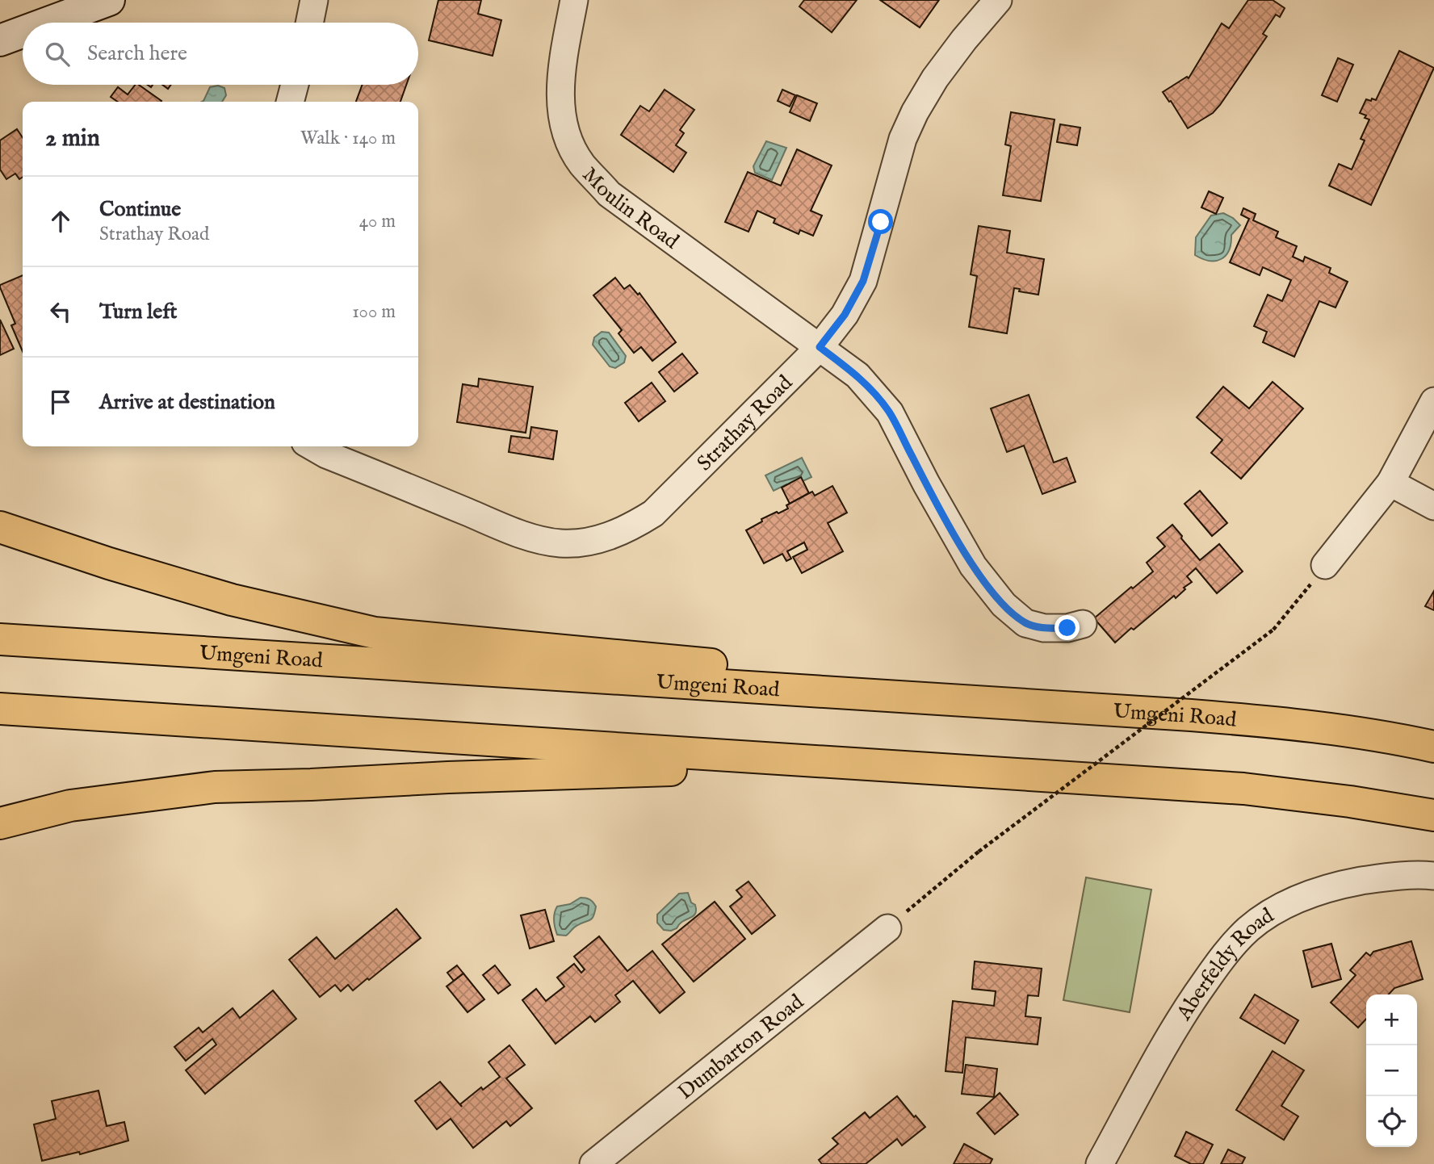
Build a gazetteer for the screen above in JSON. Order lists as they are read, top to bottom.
{
  "streets": {
    "highway": ["Umgeni Road"],
    "street": [
      "Moulin Road",
      "Strathay Road",
      "Aberfeldy Road",
      "Dumbarton Road"
    ]
  },
  "crossings": [
    ["Moulin Road", "Strathay Road"]
  ],
  "page": {
    "search": "Search here",
    "heading": ["2 min", "Walk · 140 m"],
    "list": [
      ["Continue", "Strathay Road", "40 m"],
      ["Turn left", "100 m"],
      "Arrive at destination"
    ],
    "map_buttons": ["+", "−"]
  }
}
